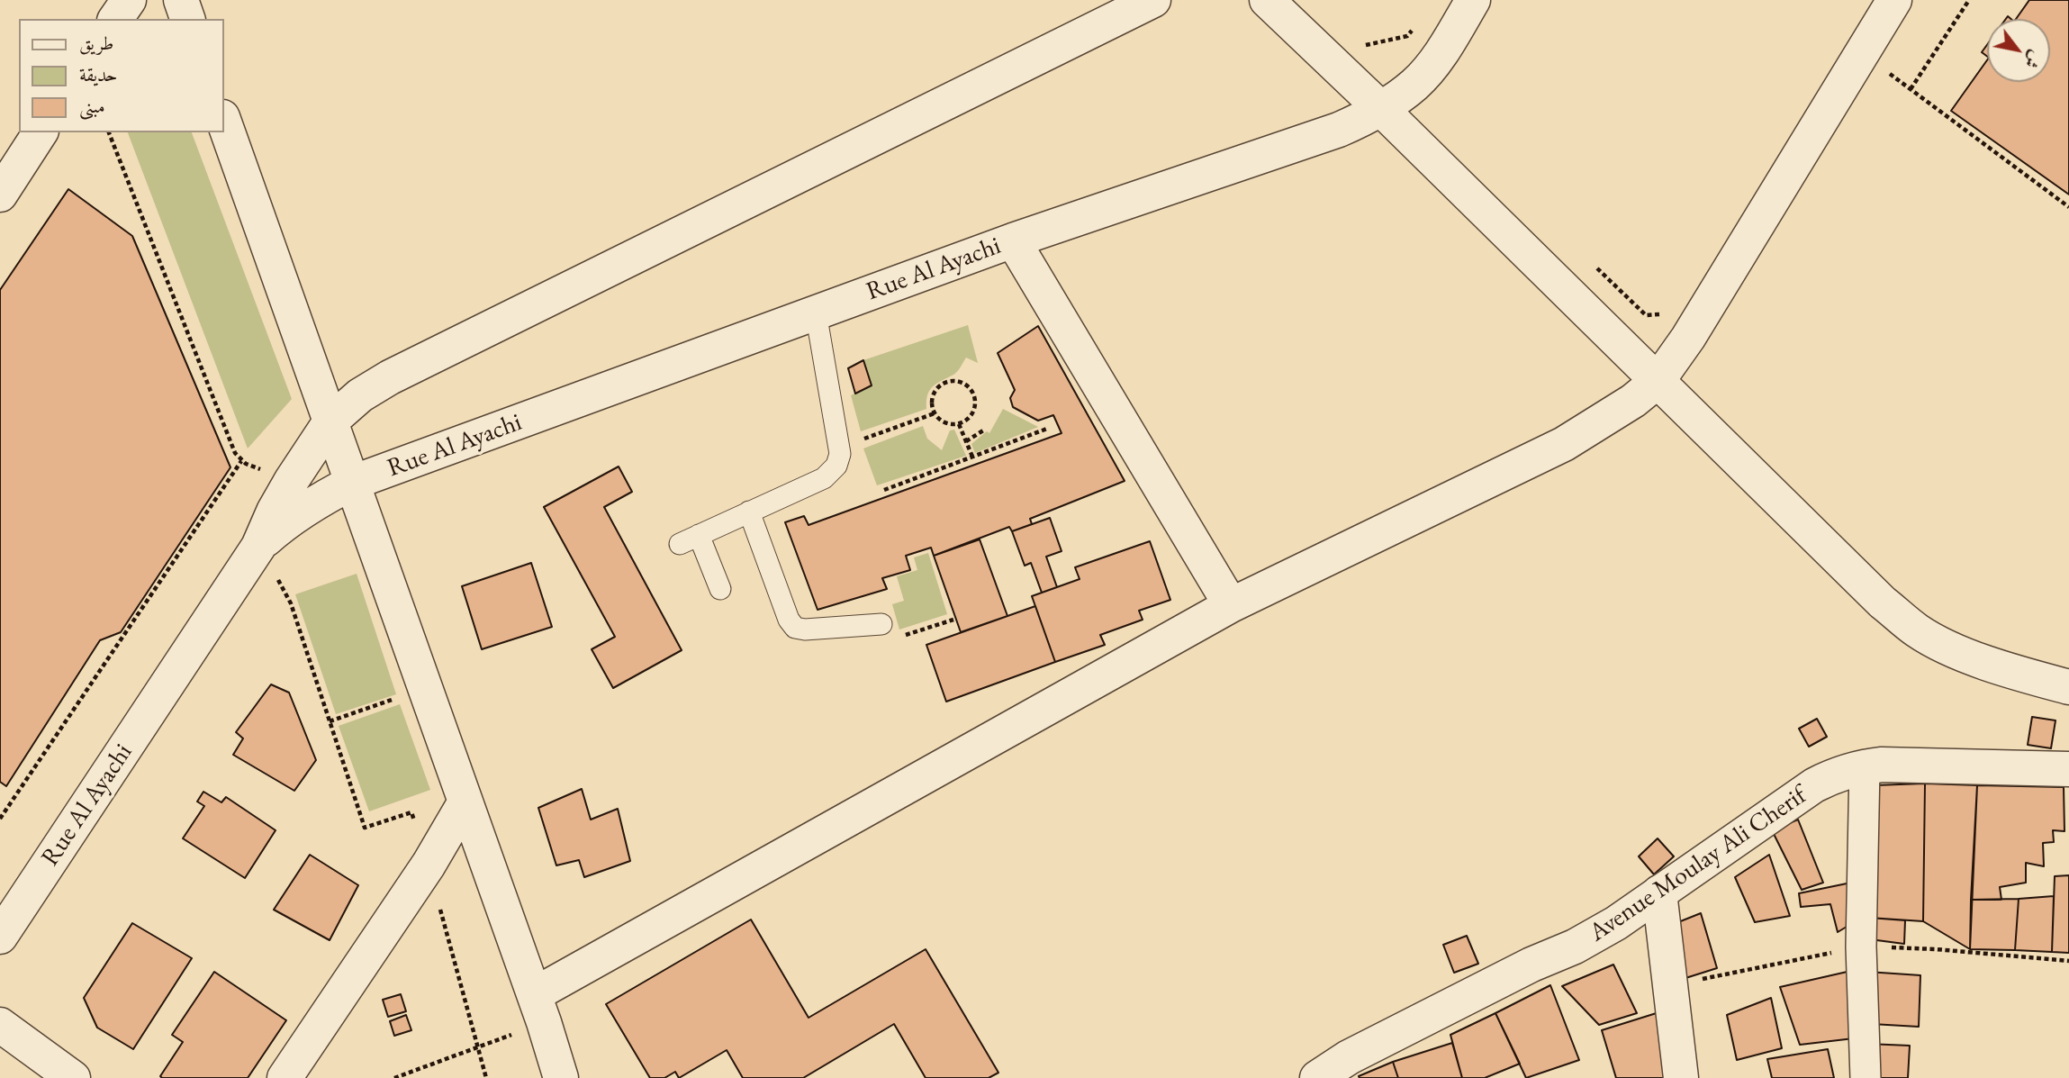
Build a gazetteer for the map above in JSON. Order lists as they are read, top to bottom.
{
  "streets": {
    "street": ["Rue Al Ayachi", "Avenue Moulay Ali Cherif"]
  },
  "legend": ["طريق", "حديقة", "مبنى"],
  "north": "bottom right"
}
